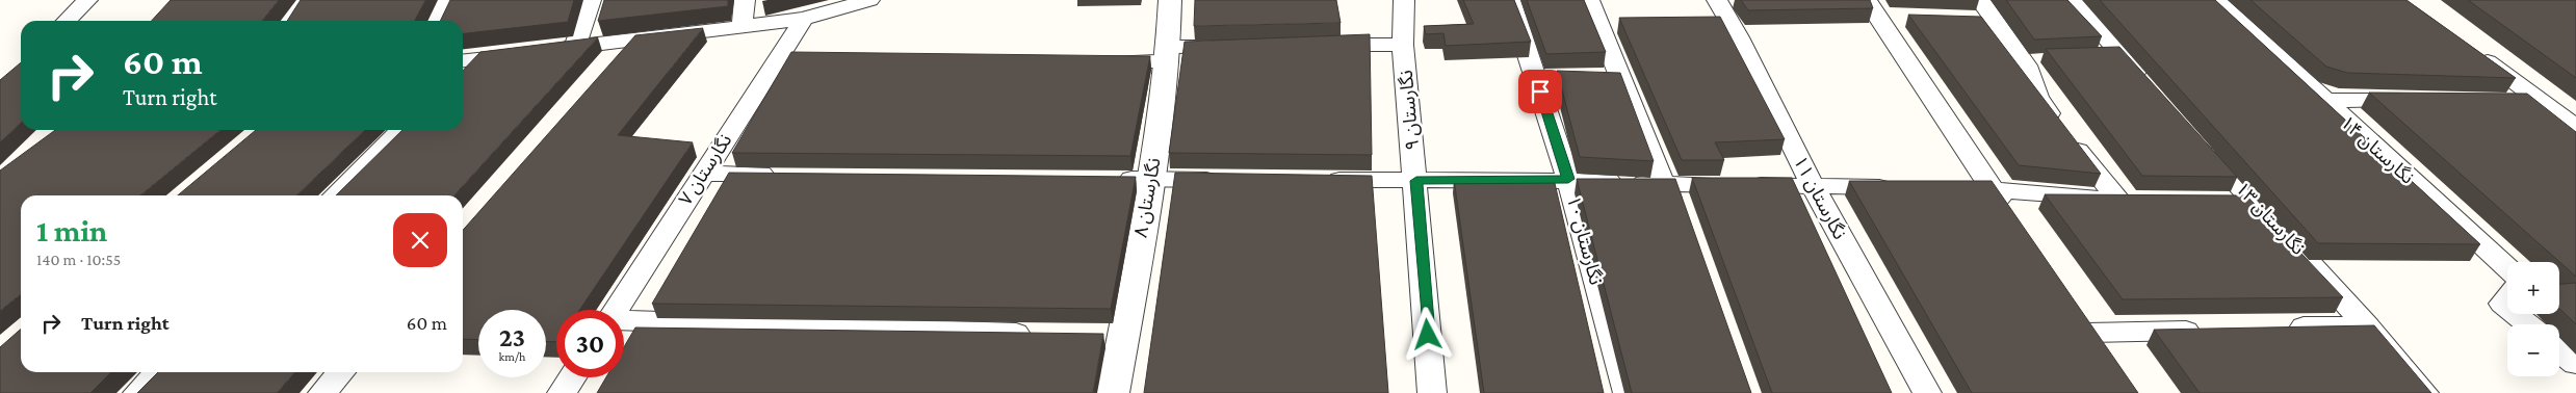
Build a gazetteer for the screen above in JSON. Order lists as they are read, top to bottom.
{
  "streets": {
    "street": [
      "نگارستان ۹",
      "نگارستان ۱۴",
      "نگارستان ۷",
      "نگارستان ۸",
      "نگارستان ۱۱",
      "نگارستان ۱۳",
      "نگارستان ۱۰"
    ]
  },
  "page": {
    "turn": ["60 m", "Turn right"],
    "heading": ["1 min", "140 m · 10:55"],
    "map_buttons": ["+", "−"],
    "list": [
      {
        "name": "Turn right",
        "value": "60 m"
      }
    ],
    "speed": "23 km/h",
    "limit": "30"
  }
}
